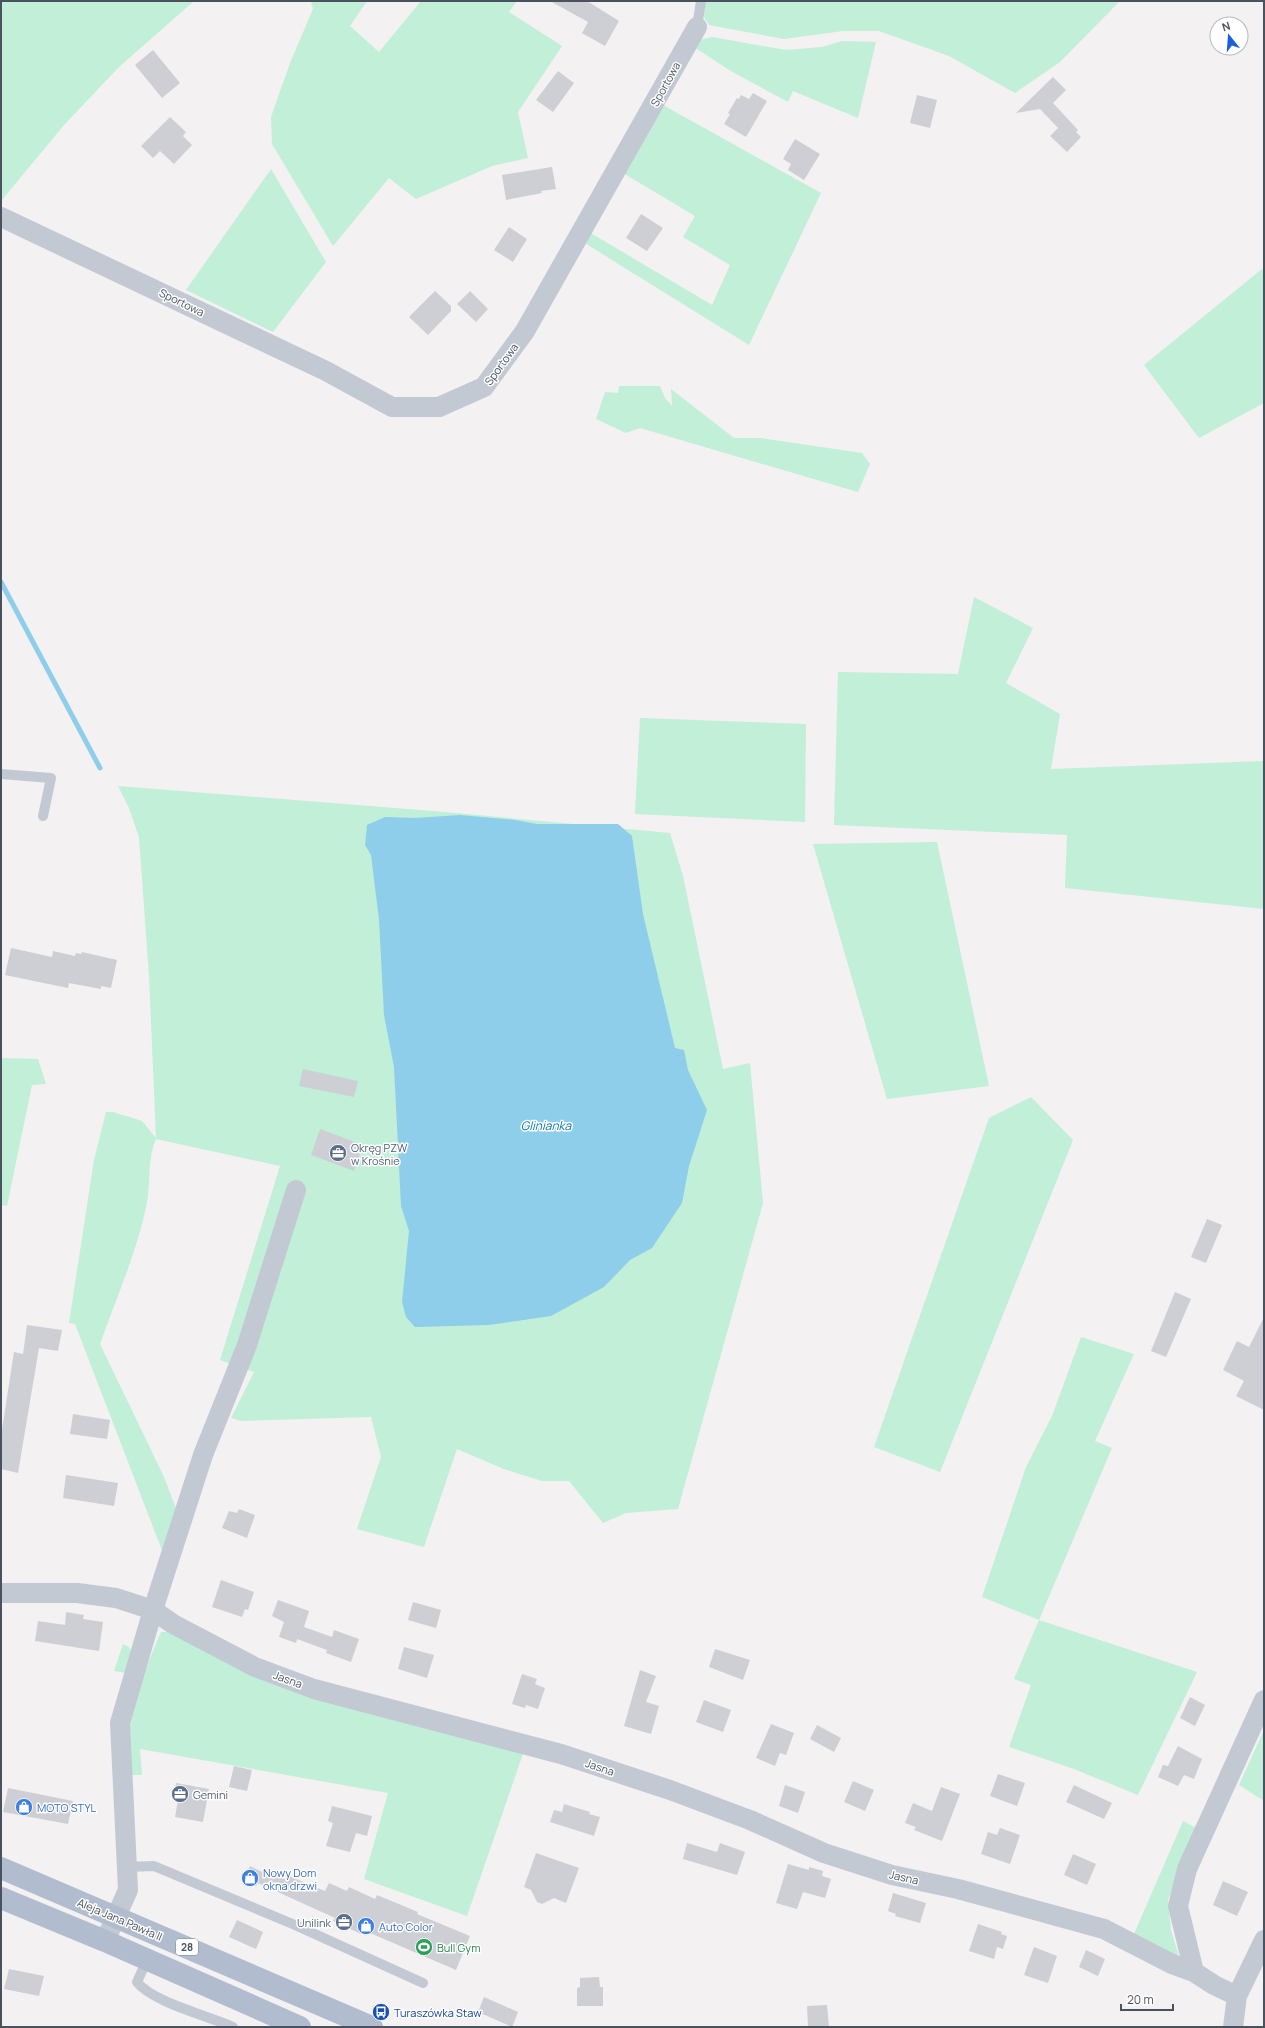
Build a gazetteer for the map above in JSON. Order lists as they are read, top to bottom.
{
  "streets": {
    "main road": ["Aleja Jana Pawła II", "28"],
    "street": ["Sportowa", "Jasna"]
  },
  "water": ["Glinianka"],
  "places": {
    "office": ["Okręg PZW w Krośnie", "Gemini", "Unilink"],
    "shop": ["MOTO STYL", "Nowy Dom okna drzwi", "Auto Color"],
    "sports": ["Bull Gym"],
    "bus stop": ["Turaszówka Staw"]
  },
  "scale_bar": "20 m",
  "north": "top"
}
